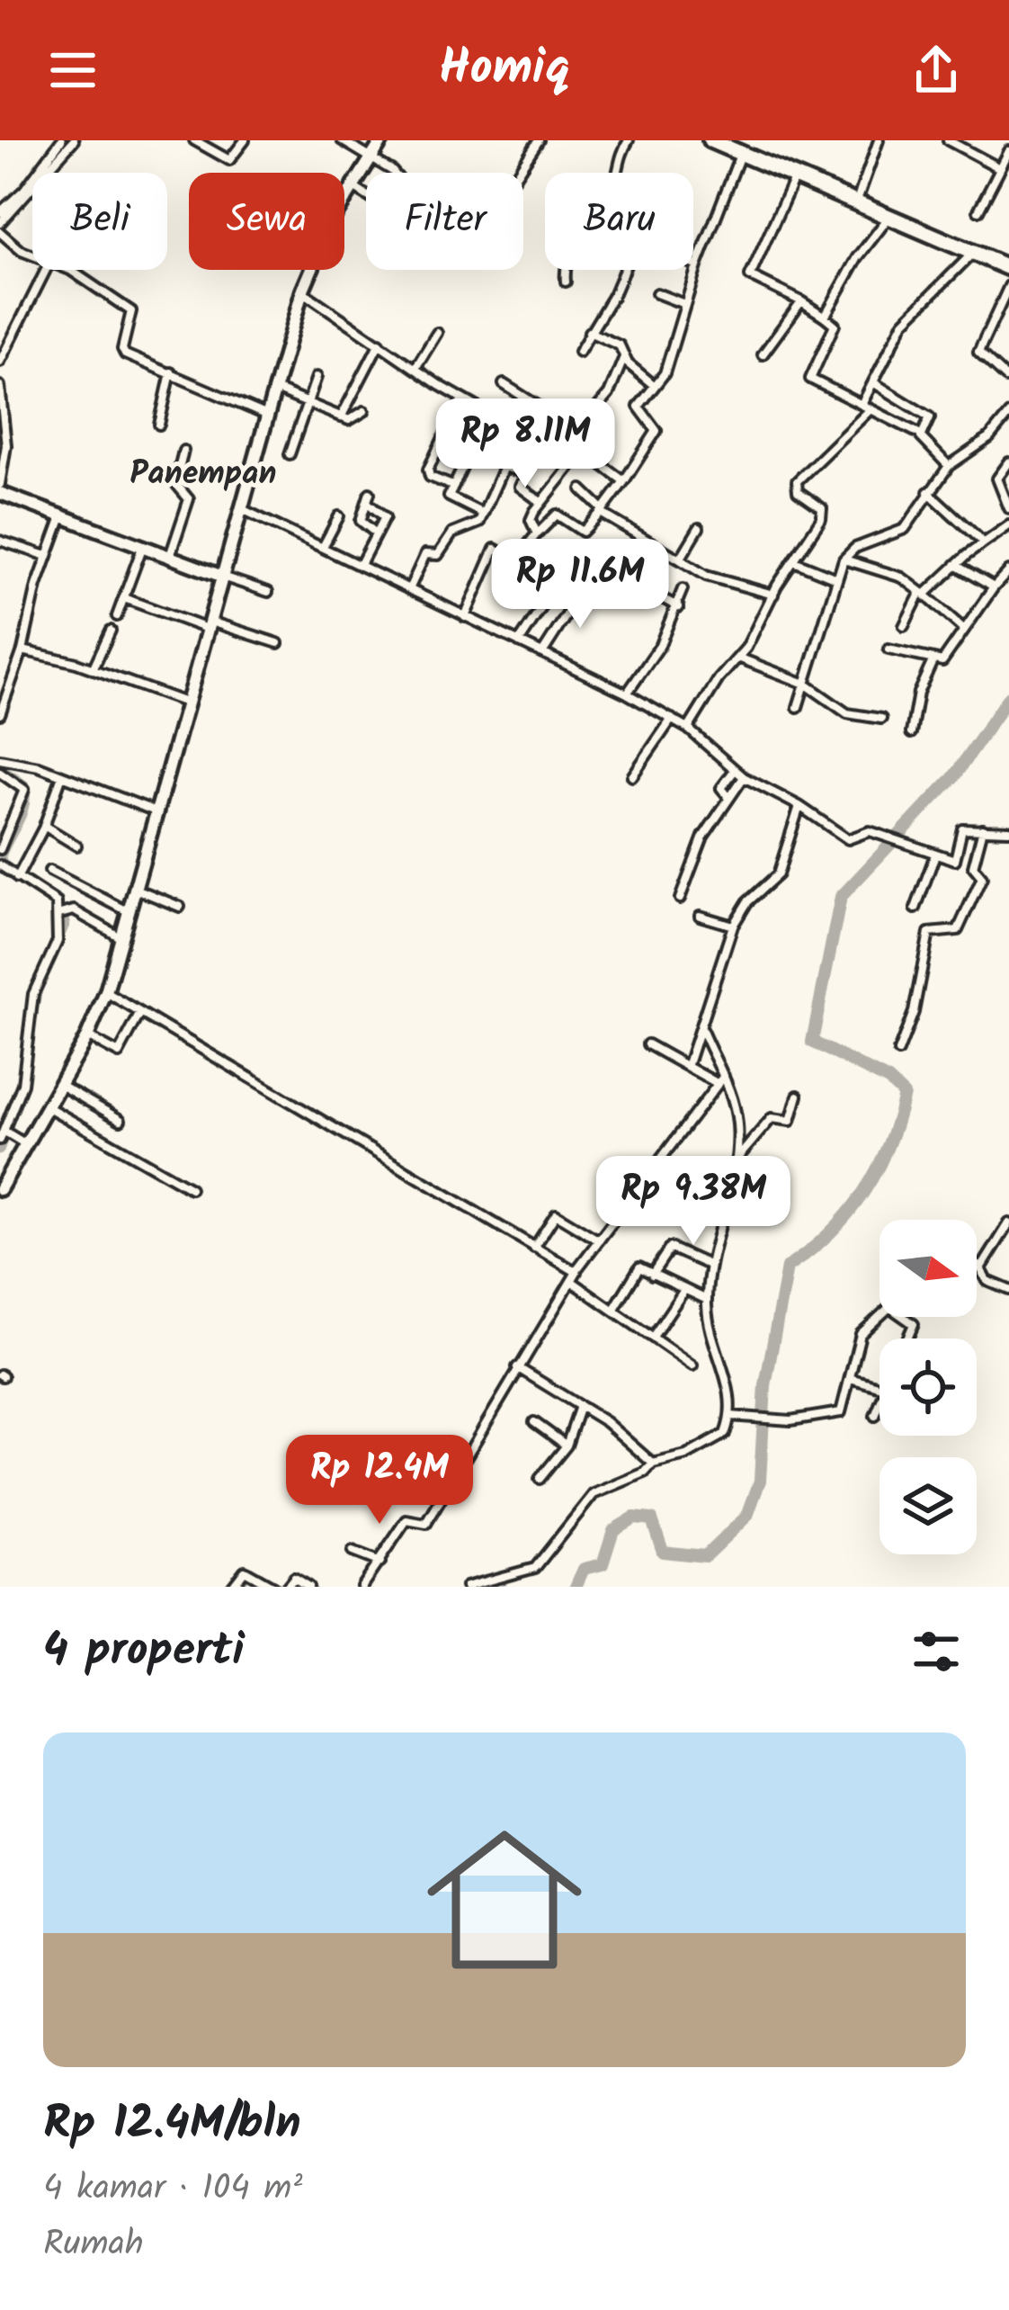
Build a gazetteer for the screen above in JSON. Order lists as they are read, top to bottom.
{
  "districts": ["Panempan"],
  "north": "right",
  "page": {
    "header": "Homiq",
    "chip": [
      "Beli",
      "Sewa",
      "Filter",
      "Baru"
    ],
    "price": [
      "Rp 8.11M",
      "Rp 11.6M",
      "Rp 9.38M",
      "Rp 12.4M"
    ],
    "heading": "4 properti",
    "list": [
      {
        "name": "Rp 12.4M/bln",
        "note": "4 kamar · 104 m² · Rumah"
      }
    ]
  }
}
